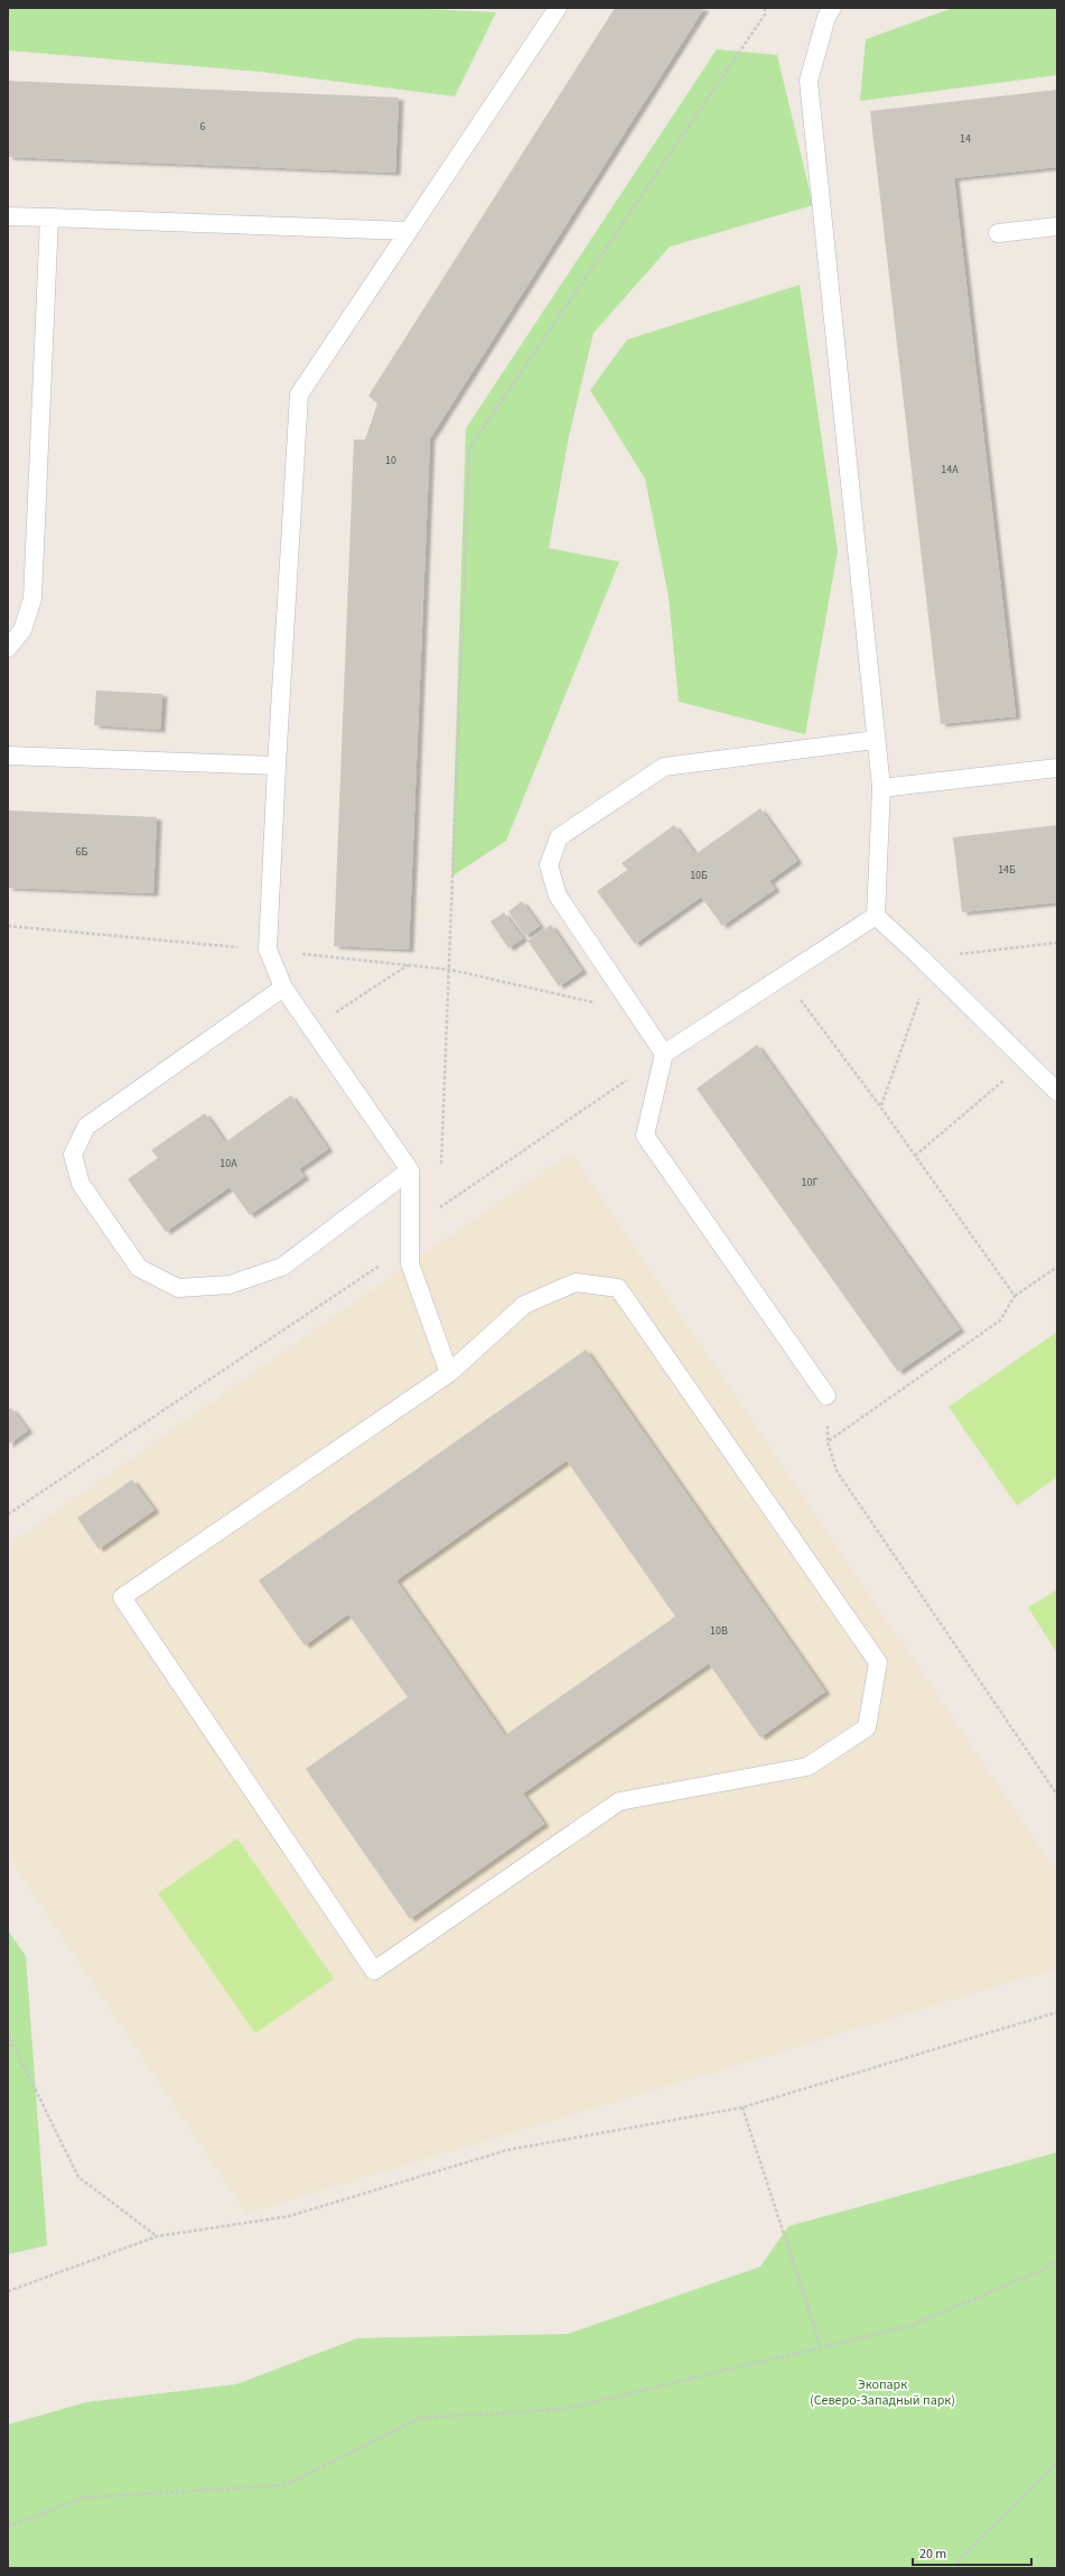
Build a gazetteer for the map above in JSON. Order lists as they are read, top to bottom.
{
  "parks": ["Экопарк (Северо-Западный парк)"],
  "house_numbers": [
    "6",
    "14",
    "10",
    "14А",
    "6Б",
    "14Б",
    "10Б",
    "10А",
    "10Г",
    "10В"
  ],
  "scale_bar": "20 m"
}
